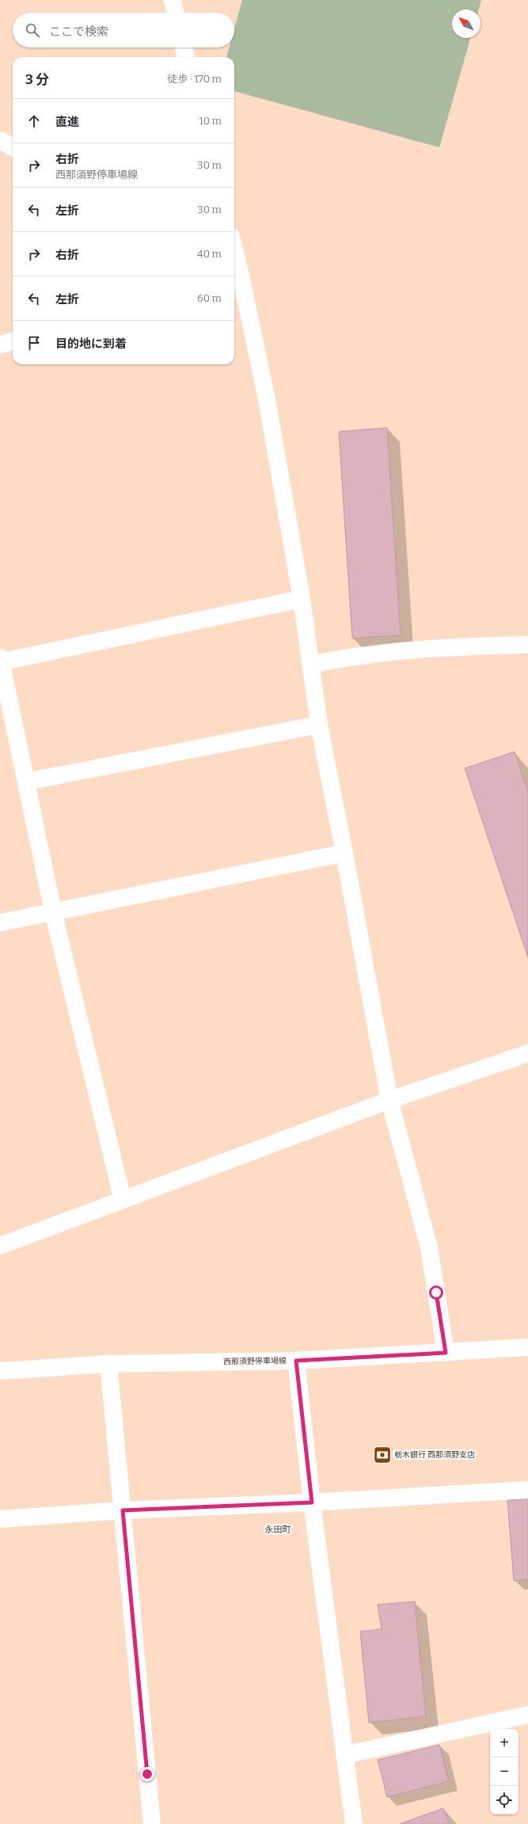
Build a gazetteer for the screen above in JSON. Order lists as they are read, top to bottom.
{
  "streets": {
    "street": ["西那須野停車場線"]
  },
  "districts": ["永田町"],
  "places": {
    "bank": ["栃木銀行 西那須野支店"]
  },
  "north": "top left",
  "page": {
    "search": "ここで検索",
    "heading": ["3 分", "徒歩 · 170 m"],
    "list": [
      ["直進", "10 m"],
      ["右折", "西那須野停車場線", "30 m"],
      ["左折", "30 m"],
      ["右折", "40 m"],
      ["左折", "60 m"],
      "目的地に到着"
    ],
    "map_buttons": ["+", "−"]
  }
}
